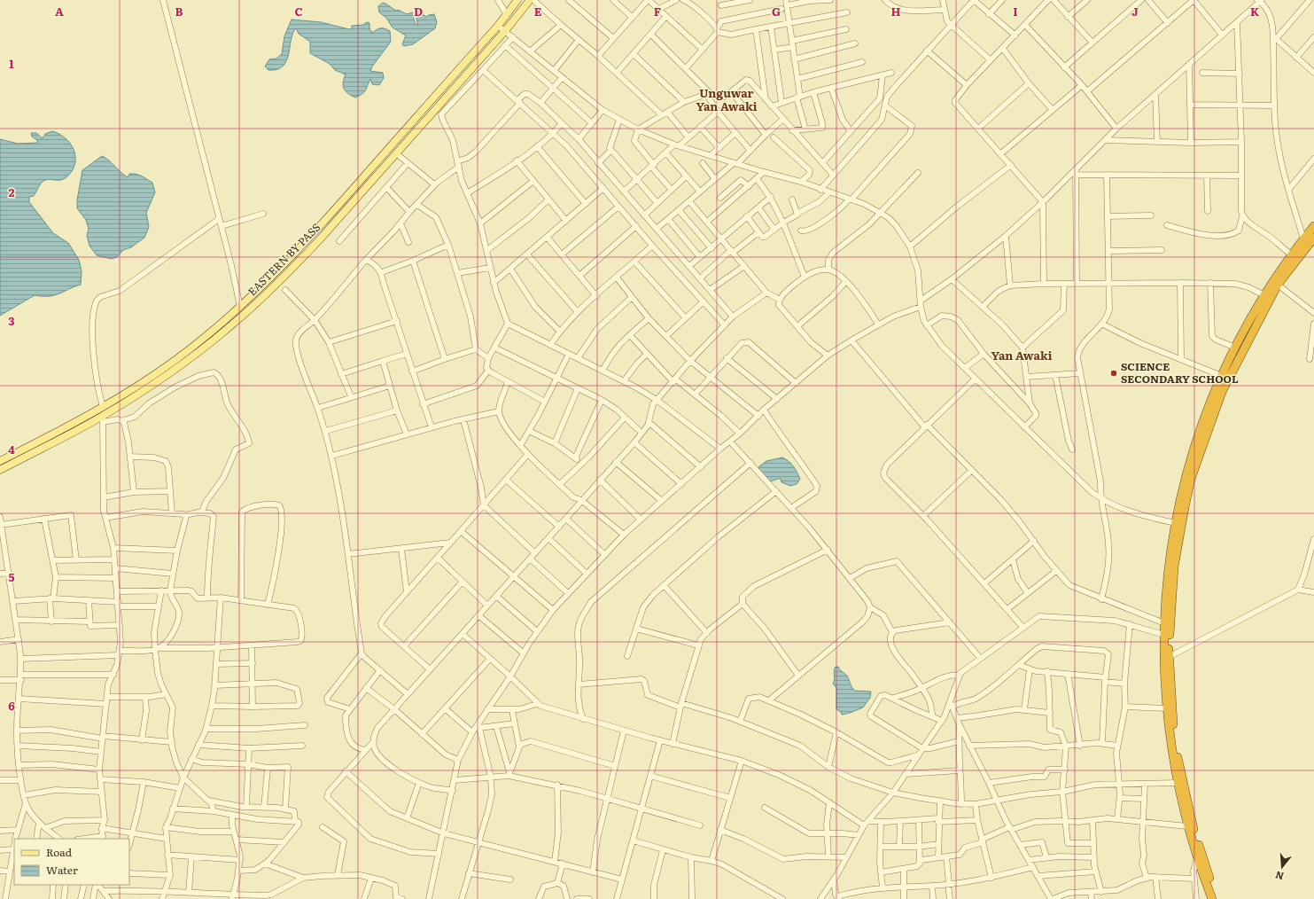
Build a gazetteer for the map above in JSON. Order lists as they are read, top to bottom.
{
  "streets": {
    "main road": ["EASTERN BY PASS"]
  },
  "districts": ["Unguwar Yan Awaki", "Yan Awaki"],
  "places": ["SCIENCE SECONDARY SCHOOL"],
  "legend": ["Road", "Water"],
  "north": "bottom",
  "grid": {
    "columns": [
      "A",
      "B",
      "C",
      "D",
      "E",
      "F",
      "G",
      "H",
      "I",
      "J",
      "K"
    ],
    "rows": [
      "1",
      "2",
      "3",
      "4",
      "5",
      "6"
    ]
  }
}
